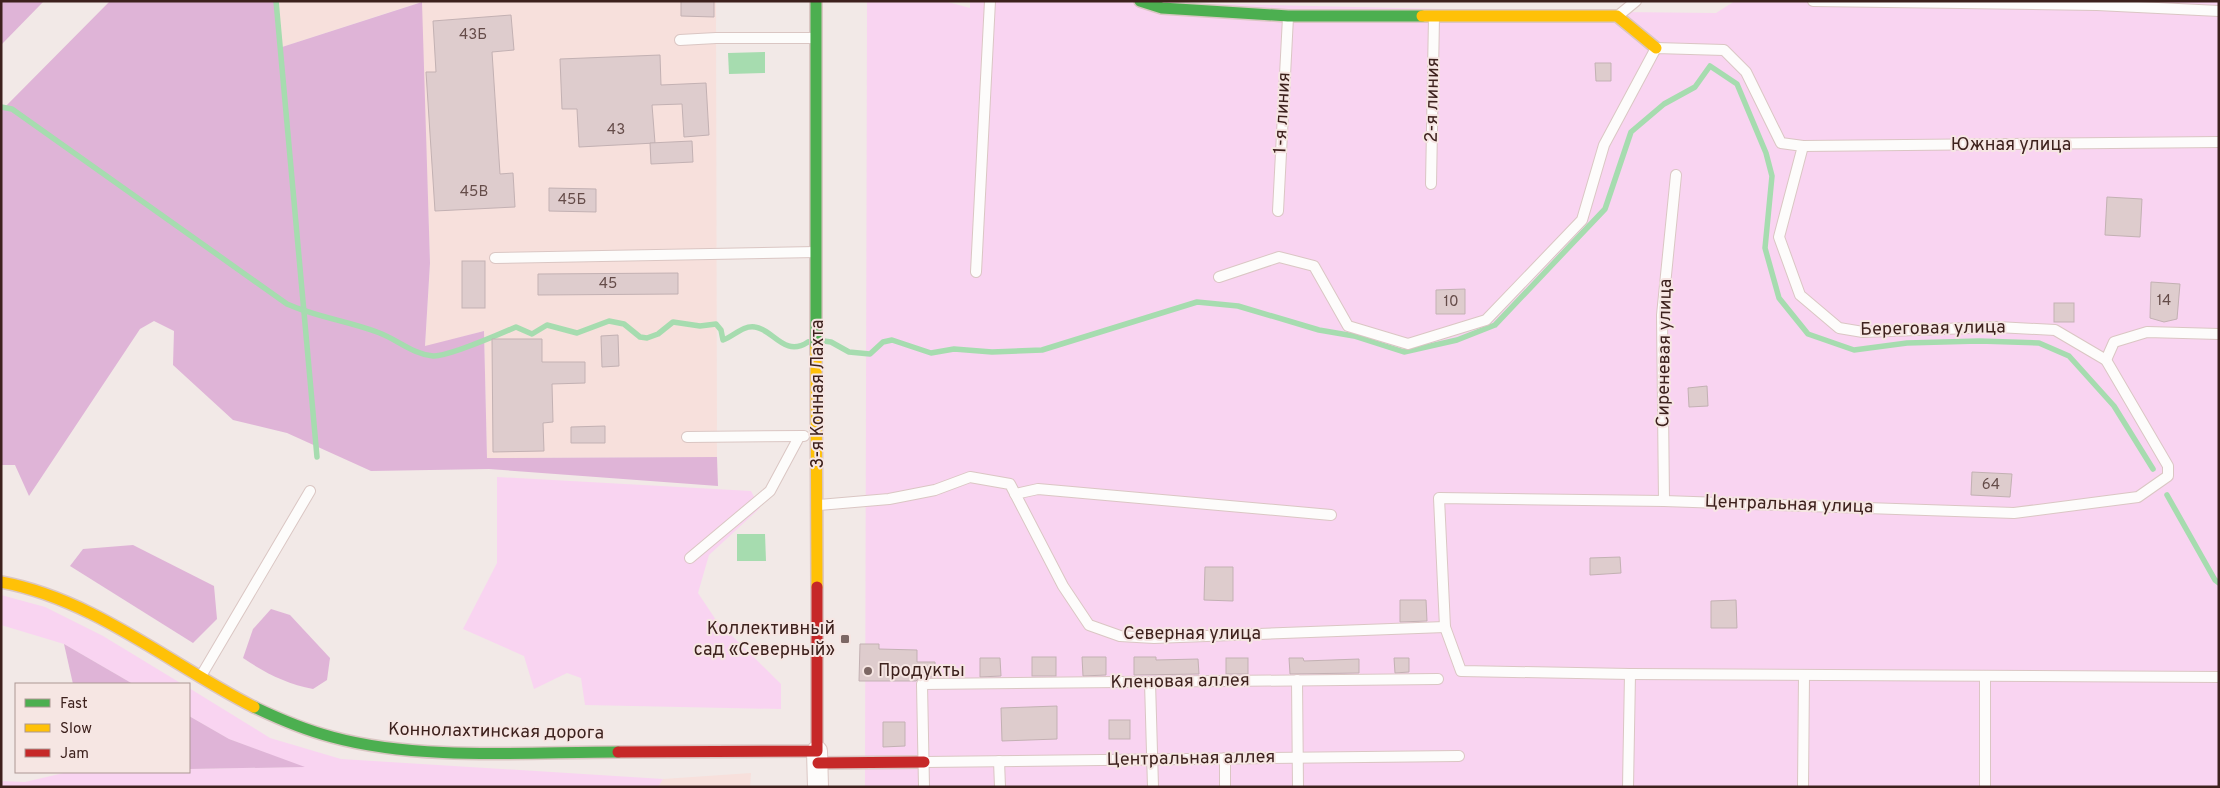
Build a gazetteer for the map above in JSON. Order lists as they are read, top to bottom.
{
  "streets": {
    "main road": ["3-я Конная Лахта", "Коннолахтинская дорога"],
    "lane": [
      "2-я линия",
      "1-я линия",
      "Южная улица",
      "Береговая улица",
      "Сиреневая улица",
      "Центральная улица",
      "Северная улица",
      "Кленовая аллея",
      "Центральная аллея"
    ]
  },
  "crossings": [
    ["Южная улица", "Береговая улица"],
    ["Береговая улица", "Центральная улица"],
    ["Сиреневая улица", "Центральная улица"],
    ["3-я Конная Лахта", "Северная улица"],
    ["3-я Конная Лахта", "Коннолахтинская дорога"],
    ["Центральная улица", "Северная улица"],
    ["Кленовая аллея", "Коннолахтинская дорога"],
    ["Кленовая аллея", "Центральная аллея"],
    ["Коннолахтинская дорога", "Центральная аллея"]
  ],
  "places": {
    "transit": ["Коллективный сад «Северный»"],
    "other": ["Продукты"]
  },
  "house_numbers": [
    "43Б",
    "43",
    "45В",
    "45Б",
    "45",
    "14",
    "10",
    "64"
  ],
  "legend": ["Fast", "Slow", "Jam"]
}
